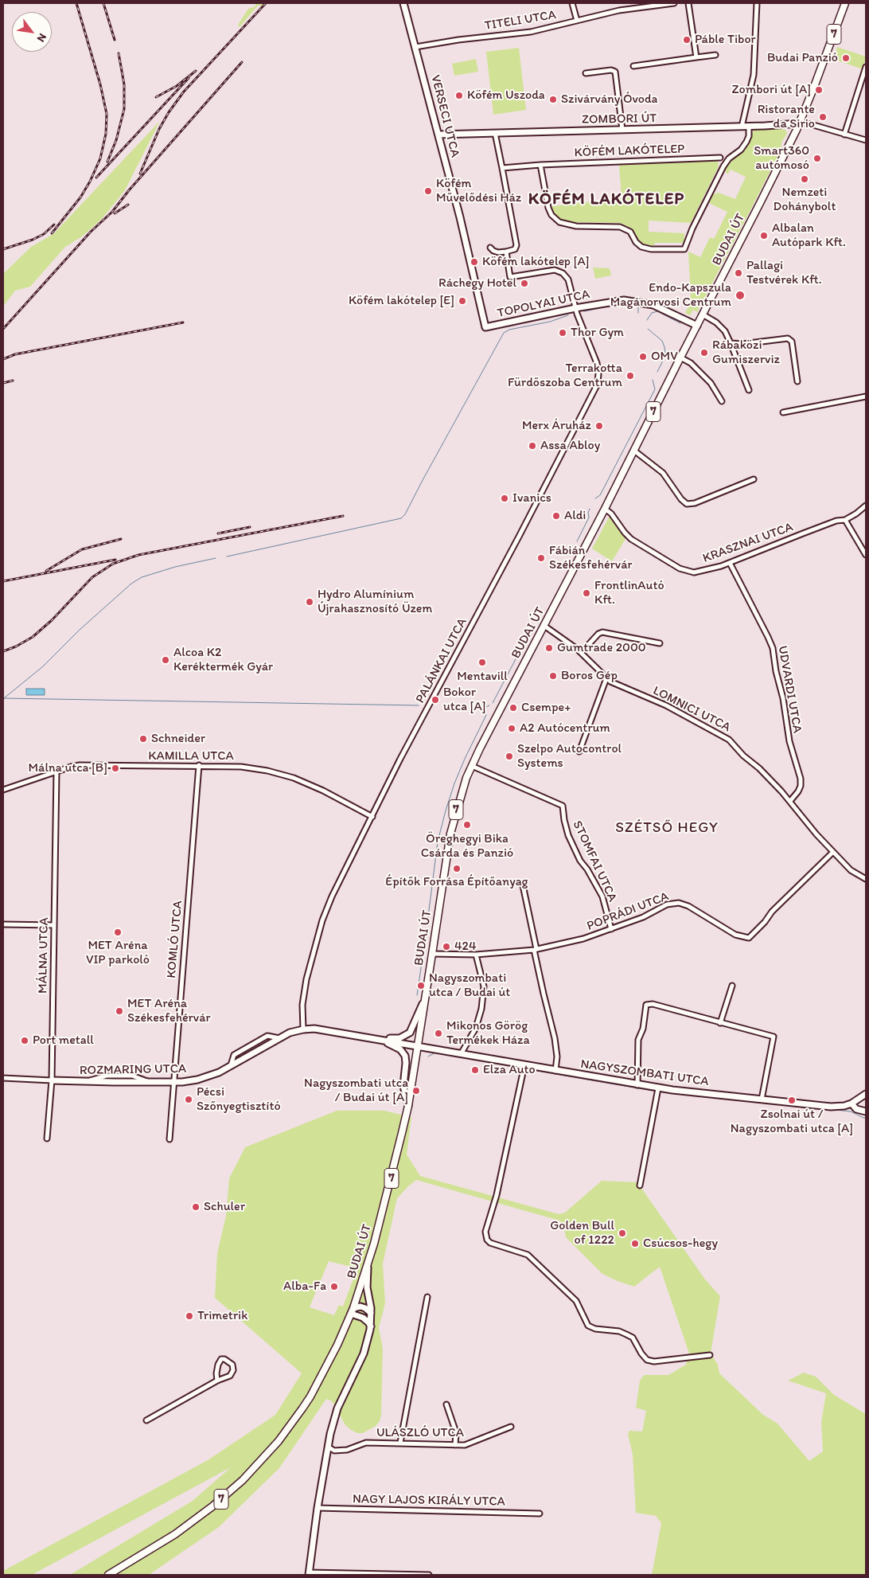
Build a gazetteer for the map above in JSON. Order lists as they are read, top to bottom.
{
  "streets": {
    "main road": ["7", "BUDAI ÚT"],
    "street": [
      "TITELI UTCA",
      "VERSECI UTCA",
      "ZOMBORI ÚT",
      "KÖFÉM LAKÓTELEP",
      "TOPOLYAI UTCA",
      "KRASZNAI UTCA",
      "PALÁNKAI UTCA",
      "UDVARDI UTCA",
      "LOMNICI UTCA",
      "KAMILLA UTCA",
      "STOMFAI UTCA",
      "POPRÁDI UTCA",
      "KOMLÓ UTCA",
      "MÁLNA UTCA",
      "ROZMARING UTCA",
      "NAGYSZOMBATI UTCA",
      "ULÁSZLÓ UTCA",
      "NAGY LAJOS KIRÁLY UTCA"
    ]
  },
  "crossings": [
    ["TITELI UTCA", "VERSECI UTCA"],
    ["7", "BUDAI ÚT"],
    ["VERSECI UTCA", "ZOMBORI ÚT"],
    ["VERSECI UTCA", "TOPOLYAI UTCA"],
    ["ZOMBORI ÚT", "BUDAI ÚT"],
    ["BUDAI ÚT", "TOPOLYAI UTCA"],
    ["BUDAI ÚT", "KRASZNAI UTCA"],
    ["BUDAI ÚT", "LOMNICI UTCA"],
    ["BUDAI ÚT", "STOMFAI UTCA"],
    ["BUDAI ÚT", "POPRÁDI UTCA"],
    ["BUDAI ÚT", "ROZMARING UTCA"],
    ["BUDAI ÚT", "NAGYSZOMBATI UTCA"],
    ["TOPOLYAI UTCA", "PALÁNKAI UTCA"],
    ["KRASZNAI UTCA", "UDVARDI UTCA"],
    ["PALÁNKAI UTCA", "KAMILLA UTCA"],
    ["PALÁNKAI UTCA", "ROZMARING UTCA"],
    ["UDVARDI UTCA", "LOMNICI UTCA"],
    ["LOMNICI UTCA", "POPRÁDI UTCA"],
    ["KAMILLA UTCA", "KOMLÓ UTCA"],
    ["KAMILLA UTCA", "MÁLNA UTCA"],
    ["STOMFAI UTCA", "POPRÁDI UTCA"],
    ["KOMLÓ UTCA", "ROZMARING UTCA"],
    ["MÁLNA UTCA", "ROZMARING UTCA"],
    ["ROZMARING UTCA", "NAGYSZOMBATI UTCA"]
  ],
  "districts": ["KÖFÉM LAKÓTELEP", "SZÉTSŐ HEGY"],
  "places": [
    "Páble Tibor",
    "Budai Panzió",
    "Zombori út [A]",
    "Köfém Uszoda",
    "Szivárvány Óvoda",
    "Ristorante da Sirio",
    "Smart360 autómosó",
    "Nemzeti Dohánybolt",
    "Köfém Művelődési Ház",
    "Albalan Autópark Kft.",
    "Köfém lakótelep [A]",
    "Pallagi Testvérek Kft.",
    "Ráchegy Hotel",
    "Endo-Kapszula Magánorvosi Centrum",
    "Köfém lakótelep [E]",
    "Thor Gym",
    "Rábaközi Gumiszerviz",
    "OMV",
    "Terrakotta Fürdőszoba Centrum",
    "Merx Áruház",
    "Assa Abloy",
    "Ivanics",
    "Aldi",
    "Fábián Székesfehérvár",
    "FrontlinAutó Kft.",
    "Hydro Alumínium Újrahasznosító Üzem",
    "Gumtrade 2000",
    "Alcoa K2 Keréktermék Gyár",
    "Mentavill",
    "Boros Gép",
    "Bokor utca [A]",
    "Csempe+",
    "A2 Autócentrum",
    "Schneider",
    "Szelpo Autocontrol Systems",
    "Málna utca [B]",
    "Öreghegyi Bika Csárda és Panzió",
    "Építők Forrása Építőanyag",
    "MET Aréna VIP parkoló",
    "424",
    "Nagyszombati utca / Budai út",
    "MET Aréna Székesfehérvár",
    "Mikonos Görög Termékek Háza",
    "Port metall",
    "Elza Auto",
    "Nagyszombati utca / Budai út [A]",
    "Pécsi Szőnyegtisztító",
    "Zsolnai út / Nagyszombati utca [A]",
    "Schuler",
    "Golden Bull of 1222",
    "Csúcsos-hegy",
    "Alba-Fa",
    "Trimetrik"
  ],
  "north": "bottom right"
}
